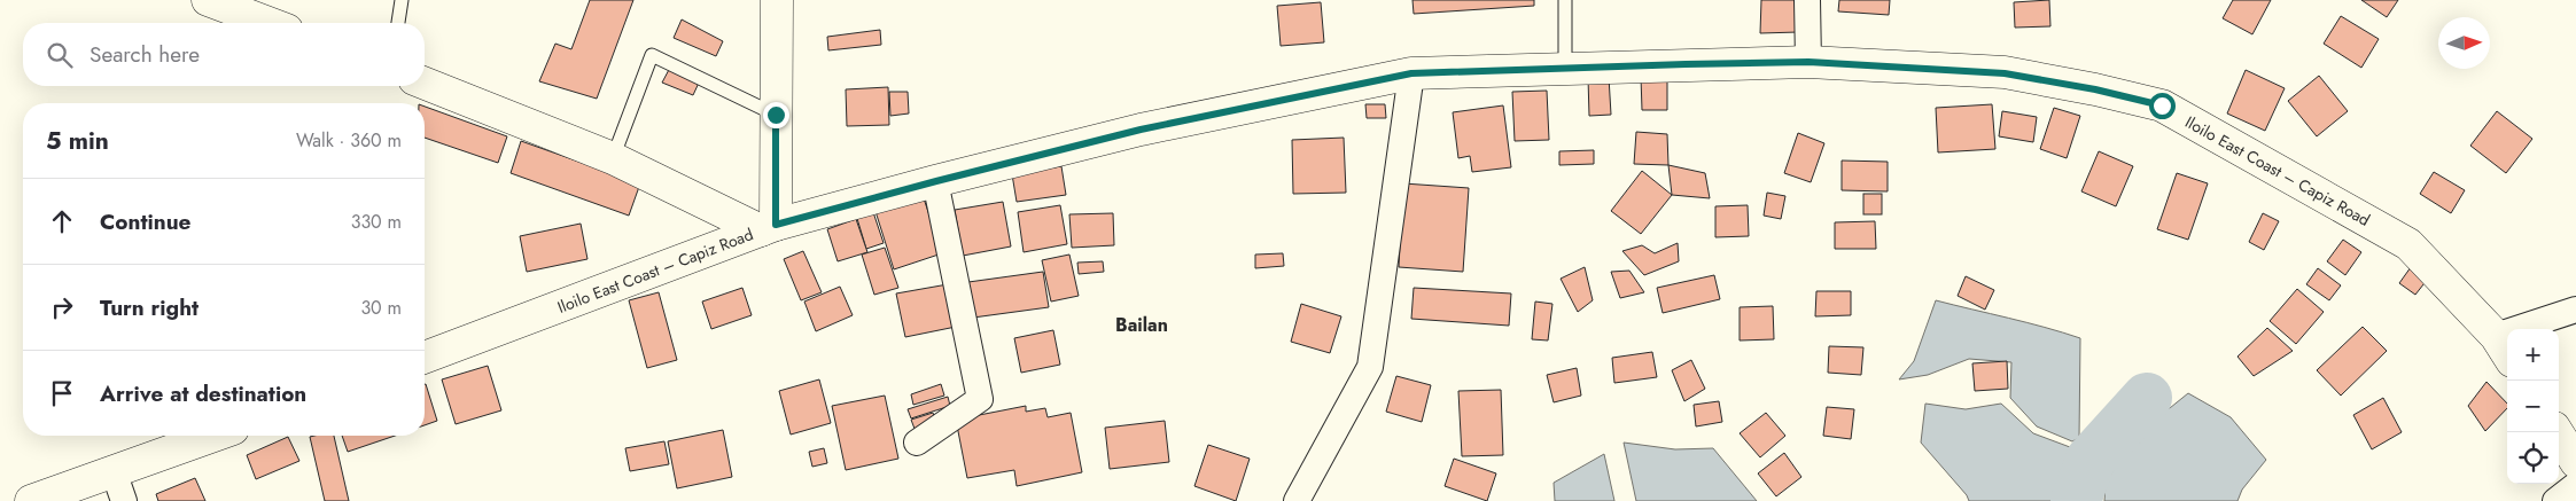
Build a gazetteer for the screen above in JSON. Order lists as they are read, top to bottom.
{
  "streets": {
    "main road": ["Iloilo East Coast – Capiz Road"]
  },
  "districts": ["Bailan"],
  "north": "right",
  "page": {
    "search": "Search here",
    "heading": ["5 min", "Walk · 360 m"],
    "list": [
      ["Continue", "330 m"],
      ["Turn right", "30 m"],
      "Arrive at destination"
    ],
    "map_buttons": ["+", "−"]
  }
}
